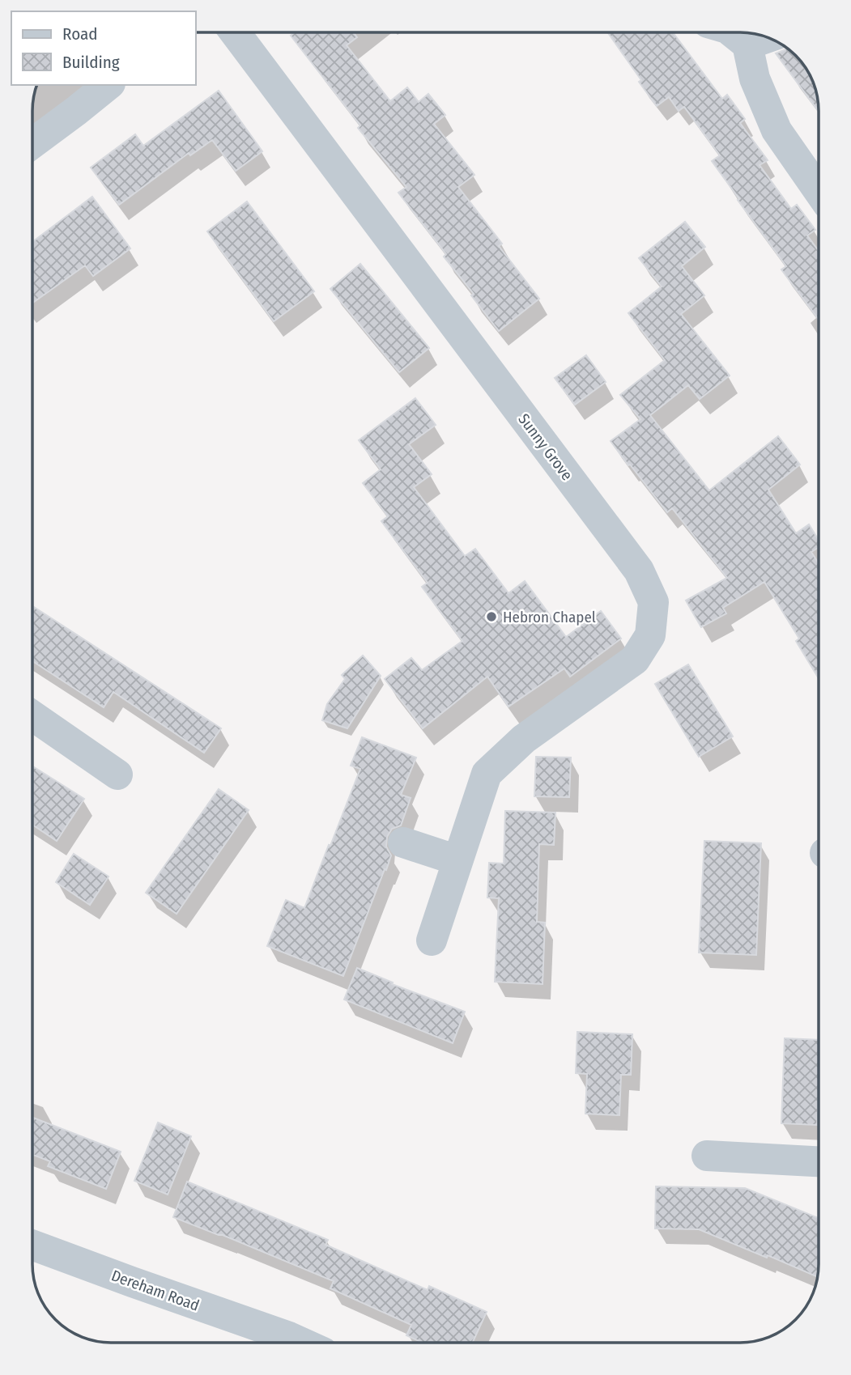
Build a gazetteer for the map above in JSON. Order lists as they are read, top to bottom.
{
  "streets": {
    "street": ["Sunny Grove", "Dereham Road"]
  },
  "places": ["Hebron Chapel"],
  "legend": ["Road", "Building"]
}
